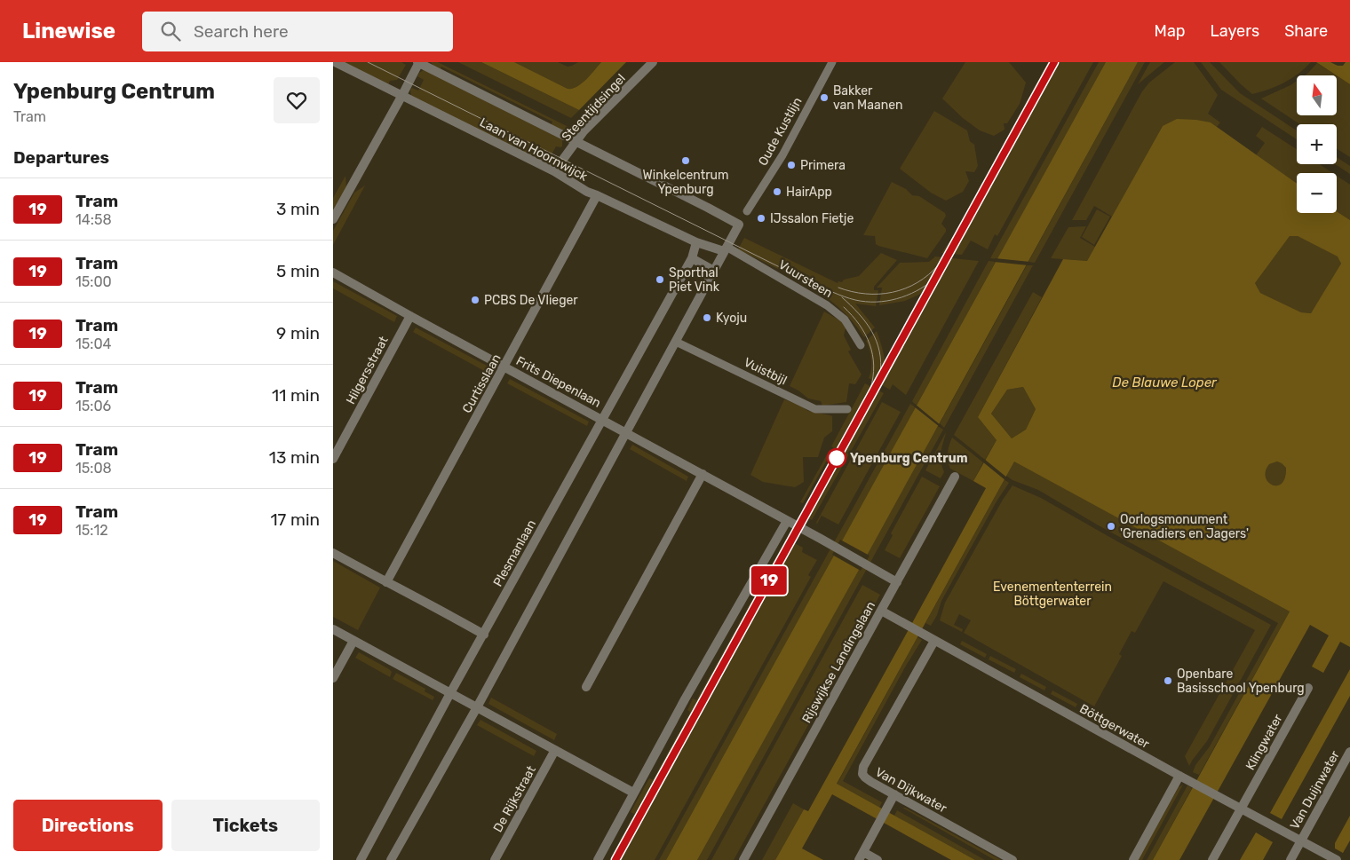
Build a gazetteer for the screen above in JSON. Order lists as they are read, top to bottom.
{
  "streets": {
    "street": [
      "Steentijdsingel",
      "Oude Kustlijn",
      "Laan van Hoornwijck",
      "Vuursteen",
      "Hilgersstraat",
      "Vuistbijl",
      "Frits Diepenlaan",
      "Curtisslaan",
      "Plesmanlaan",
      "Rijswijkse Landingslaan",
      "Böttgerwater",
      "Klingwater",
      "Van Dijkwater",
      "Van Duijnwater",
      "De Rijkstraat"
    ]
  },
  "crossings": [
    ["Steentijdsingel", "Laan van Hoornwijck"],
    ["Laan van Hoornwijck", "Vuursteen"],
    ["Laan van Hoornwijck", "Curtisslaan"],
    ["Laan van Hoornwijck", "Plesmanlaan"],
    ["Hilgersstraat", "Frits Diepenlaan"],
    ["Frits Diepenlaan", "Curtisslaan"],
    ["Frits Diepenlaan", "Plesmanlaan"],
    ["Frits Diepenlaan", "Rijswijkse Landingslaan"],
    ["Rijswijkse Landingslaan", "Böttgerwater"],
    ["Böttgerwater", "Klingwater"],
    ["Böttgerwater", "Van Dijkwater"],
    ["Böttgerwater", "Van Duijnwater"]
  ],
  "water": ["De Blauwe Loper"],
  "parks": ["Evenemententerrein Böttgerwater"],
  "places": [
    "Bakker van Maanen",
    "Winkelcentrum Ypenburg",
    "Primera",
    "HairApp",
    "IJssalon Fietje",
    "Sporthal Piet Vink",
    "PCBS De Vlieger",
    "Kyoju",
    "Ypenburg Centrum",
    "Oorlogsmonument 'Grenadiers en Jagers'",
    "Openbare Basisschool Ypenburg"
  ],
  "lines": ["tram line 19"],
  "north": "top",
  "page": {
    "header": "Linewise",
    "search": "Search here",
    "nav": ["Map", "Layers", "Share"],
    "heading": [
      ["Ypenburg Centrum", "Tram"],
      "Departures"
    ],
    "on_map": "19",
    "map_buttons": ["+", "−"],
    "list": [
      {
        "mark": "19",
        "name": "Tram",
        "note": "14:58",
        "value": "3 min"
      },
      {
        "mark": "19",
        "name": "Tram",
        "note": "15:00",
        "value": "5 min"
      },
      {
        "mark": "19",
        "name": "Tram",
        "note": "15:04",
        "value": "9 min"
      },
      {
        "mark": "19",
        "name": "Tram",
        "note": "15:06",
        "value": "11 min"
      },
      {
        "mark": "19",
        "name": "Tram",
        "note": "15:08",
        "value": "13 min"
      },
      {
        "mark": "19",
        "name": "Tram",
        "note": "15:12",
        "value": "17 min"
      }
    ],
    "buttons": ["Directions", "Tickets"]
  }
}
